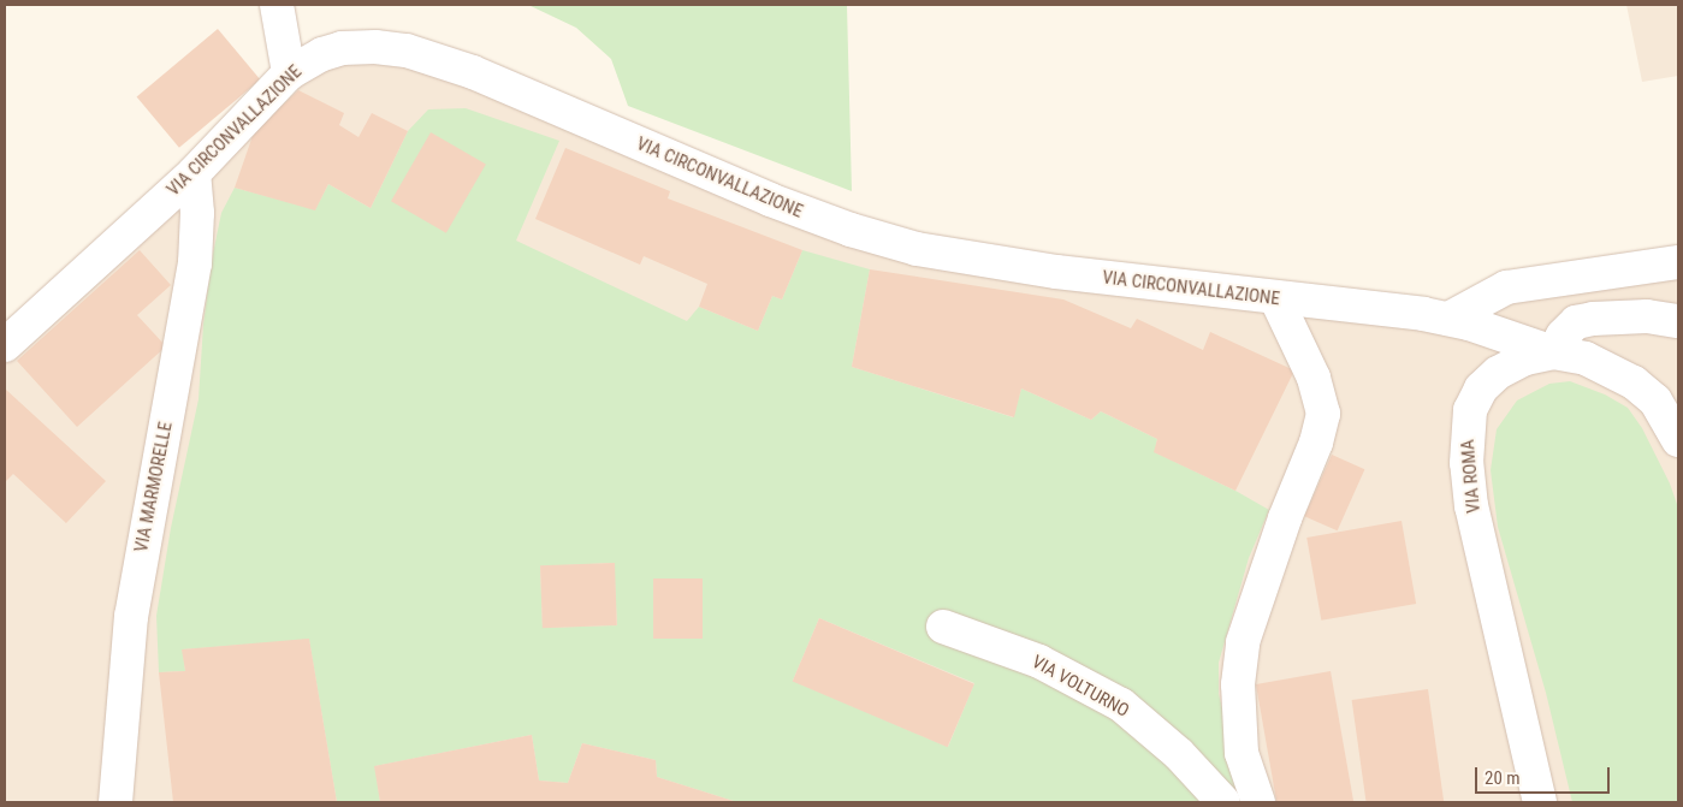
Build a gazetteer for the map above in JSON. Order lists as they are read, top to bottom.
{
  "streets": {
    "street": [
      "VIA CIRCONVALLAZIONE",
      "VIA ROMA",
      "VIA MARMORELLE",
      "VIA VOLTURNO"
    ]
  },
  "crossings": [
    ["VIA CIRCONVALLAZIONE", "VIA ROMA"],
    ["VIA CIRCONVALLAZIONE", "VIA MARMORELLE"]
  ],
  "scale_bar": "20 m"
}
